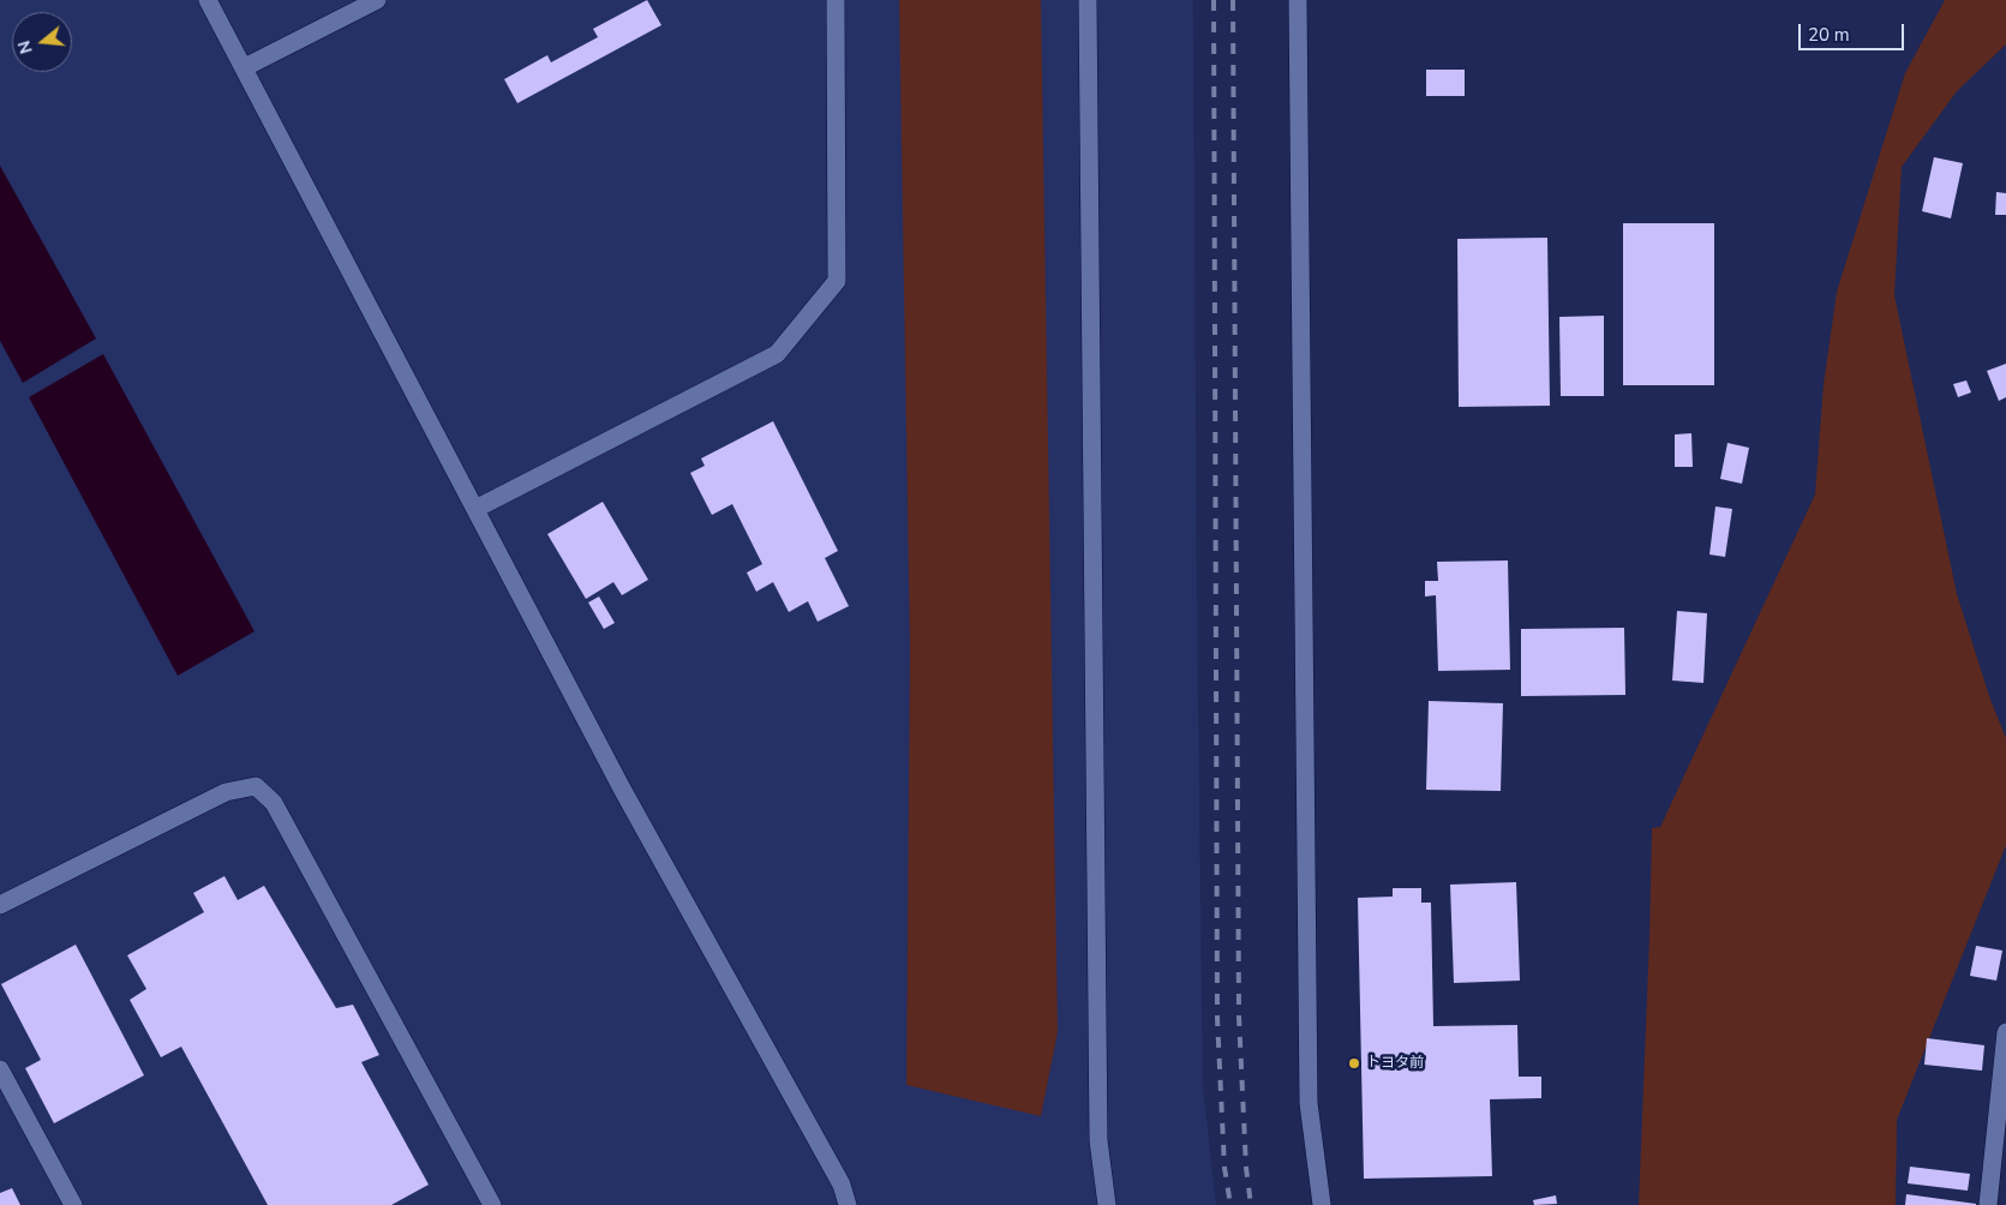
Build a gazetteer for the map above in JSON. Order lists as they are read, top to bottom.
{
  "places": ["トヨタ前"],
  "scale_bar": "20 m",
  "north": "left"
}
